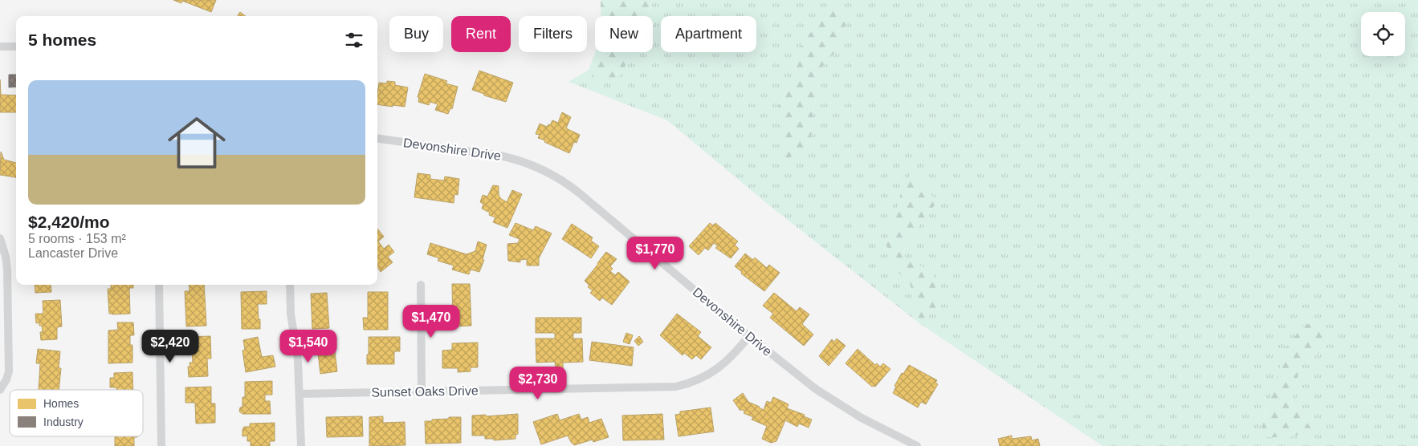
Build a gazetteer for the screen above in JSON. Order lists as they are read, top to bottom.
{
  "streets": {
    "street": ["Devonshire Drive", "Sunset Oaks Drive"]
  },
  "crossings": [
    ["Devonshire Drive", "Sunset Oaks Drive"]
  ],
  "legend": ["Homes", "Industry"],
  "page": {
    "chip": [
      "Buy",
      "Rent",
      "Filters",
      "New",
      "Apartment"
    ],
    "heading": "5 homes",
    "list": [
      {
        "name": "$2,420/mo",
        "note": "5 rooms · 153 m² · Lancaster Drive"
      }
    ],
    "price": [
      "$1,770",
      "$1,470",
      "$2,420",
      "$1,540",
      "$2,730"
    ]
  }
}
